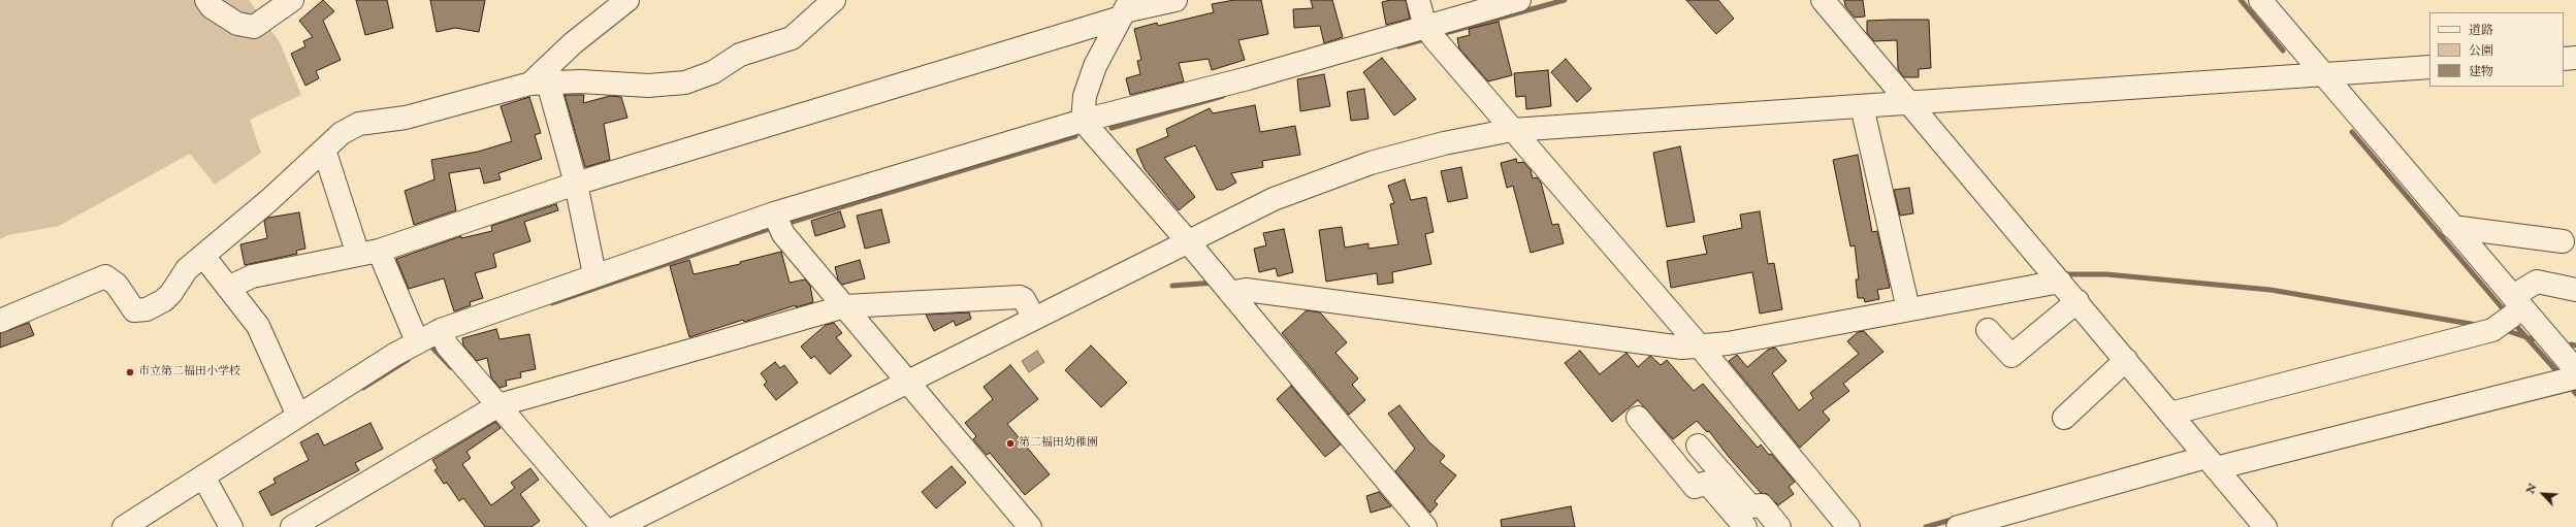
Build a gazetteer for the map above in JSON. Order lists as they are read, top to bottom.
{
  "places": ["市立第二福田小学校", "第二福田幼稚園"],
  "legend": ["道路", "公園", "建物"],
  "north": "top left"
}
